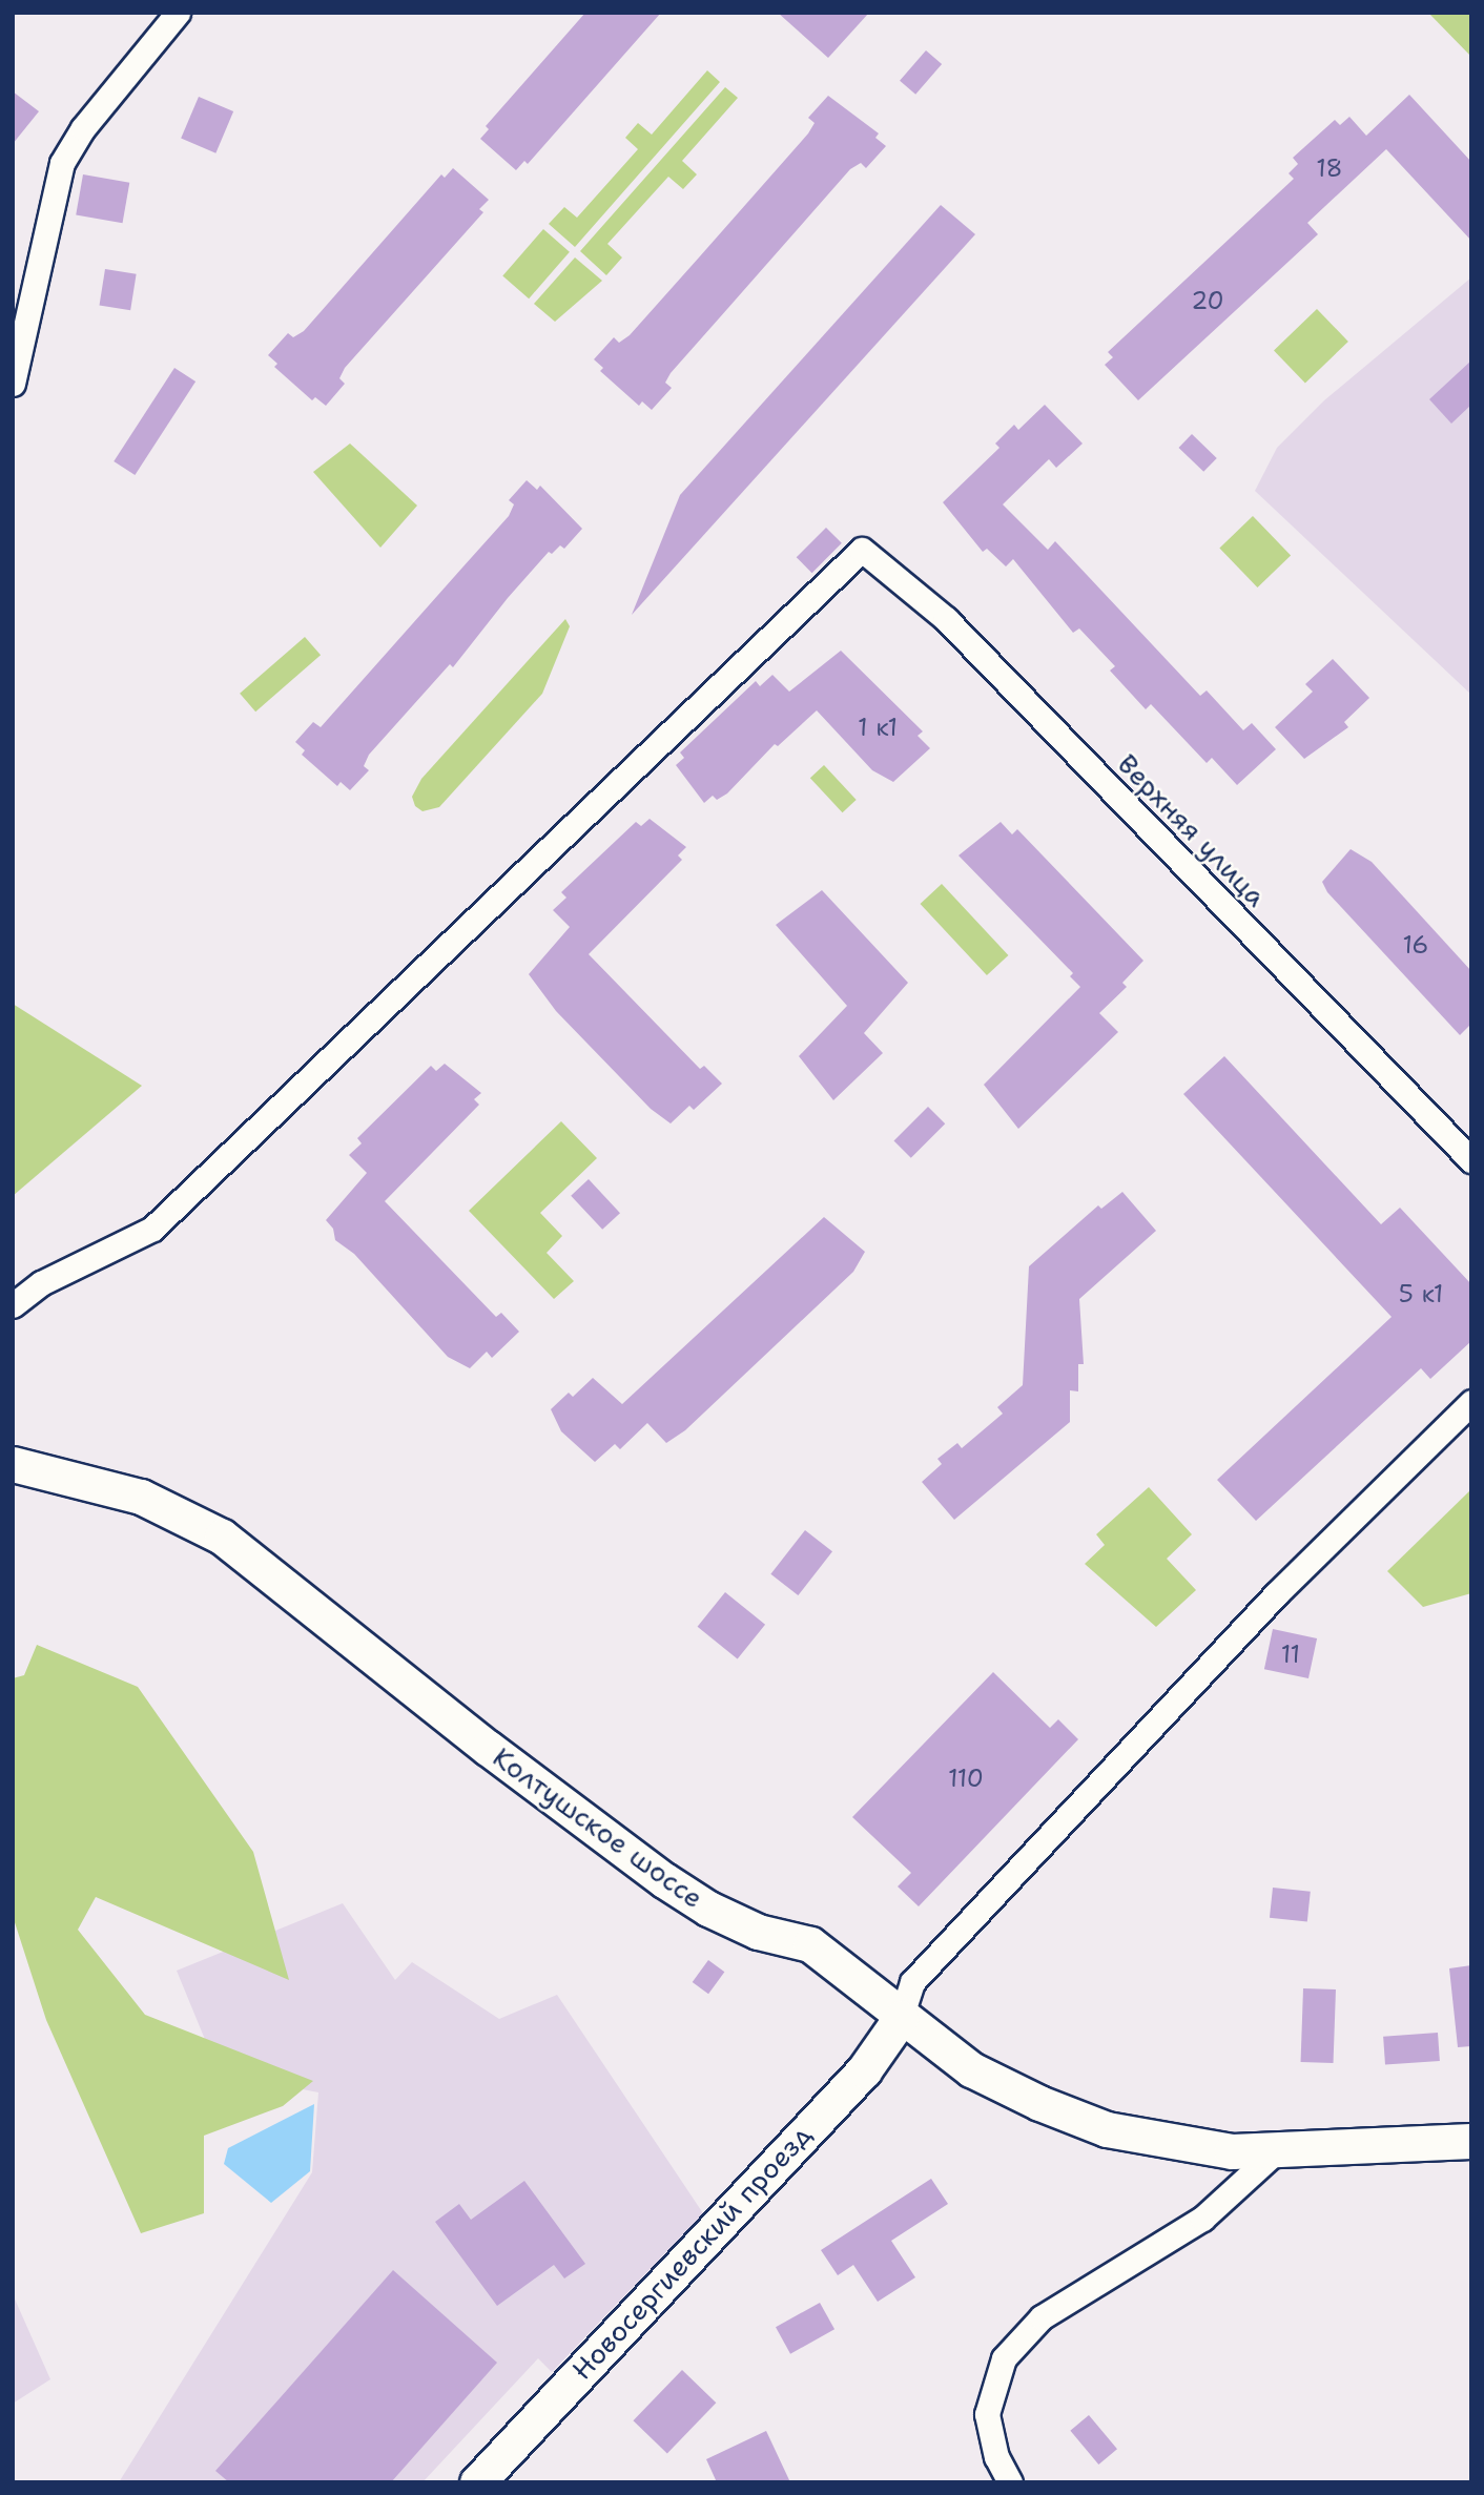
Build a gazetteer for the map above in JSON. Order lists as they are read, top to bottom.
{
  "streets": {
    "main road": ["Колтушское шоссе", "Новосергиевский проезд"],
    "street": ["Верхняя улица"]
  },
  "crossings": [
    ["Колтушское шоссе", "Новосергиевский проезд"]
  ],
  "house_numbers": [
    "18",
    "20",
    "1 к1",
    "16",
    "5 к1",
    "11",
    "110"
  ]
}
